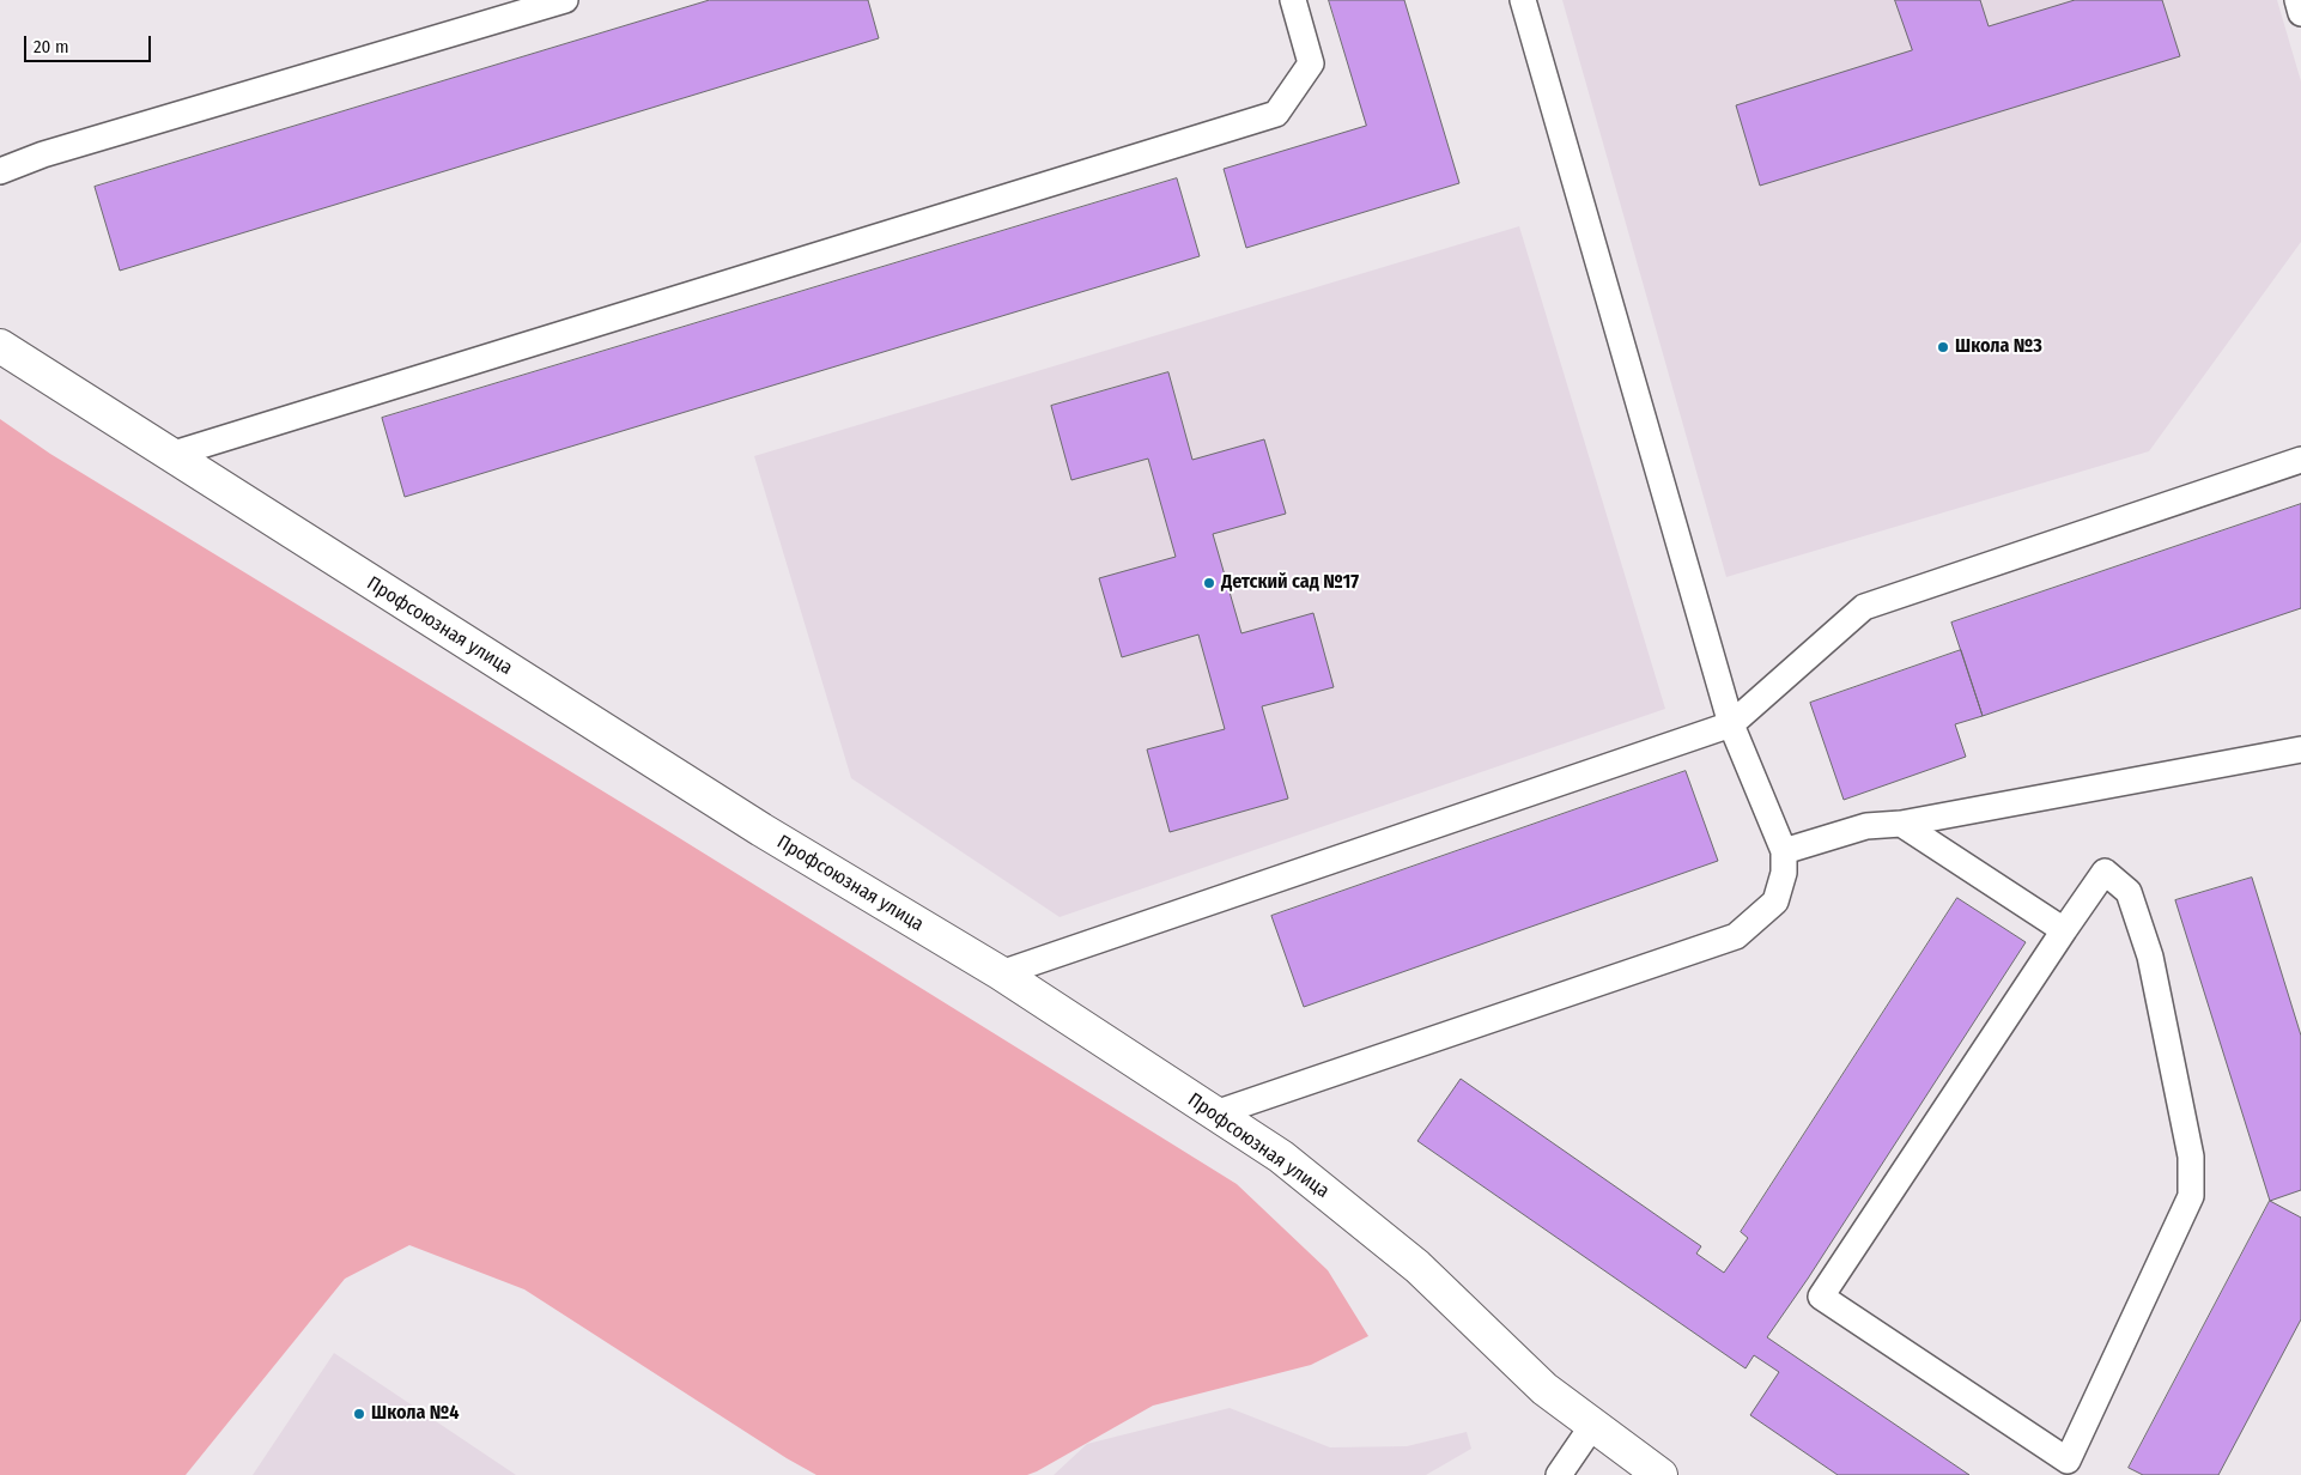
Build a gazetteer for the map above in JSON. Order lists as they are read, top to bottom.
{
  "streets": {
    "street": ["Профсоюзная улица"]
  },
  "places": ["Школа №3", "Детский сад №17", "Школа №4"],
  "scale_bar": "20 m"
}
